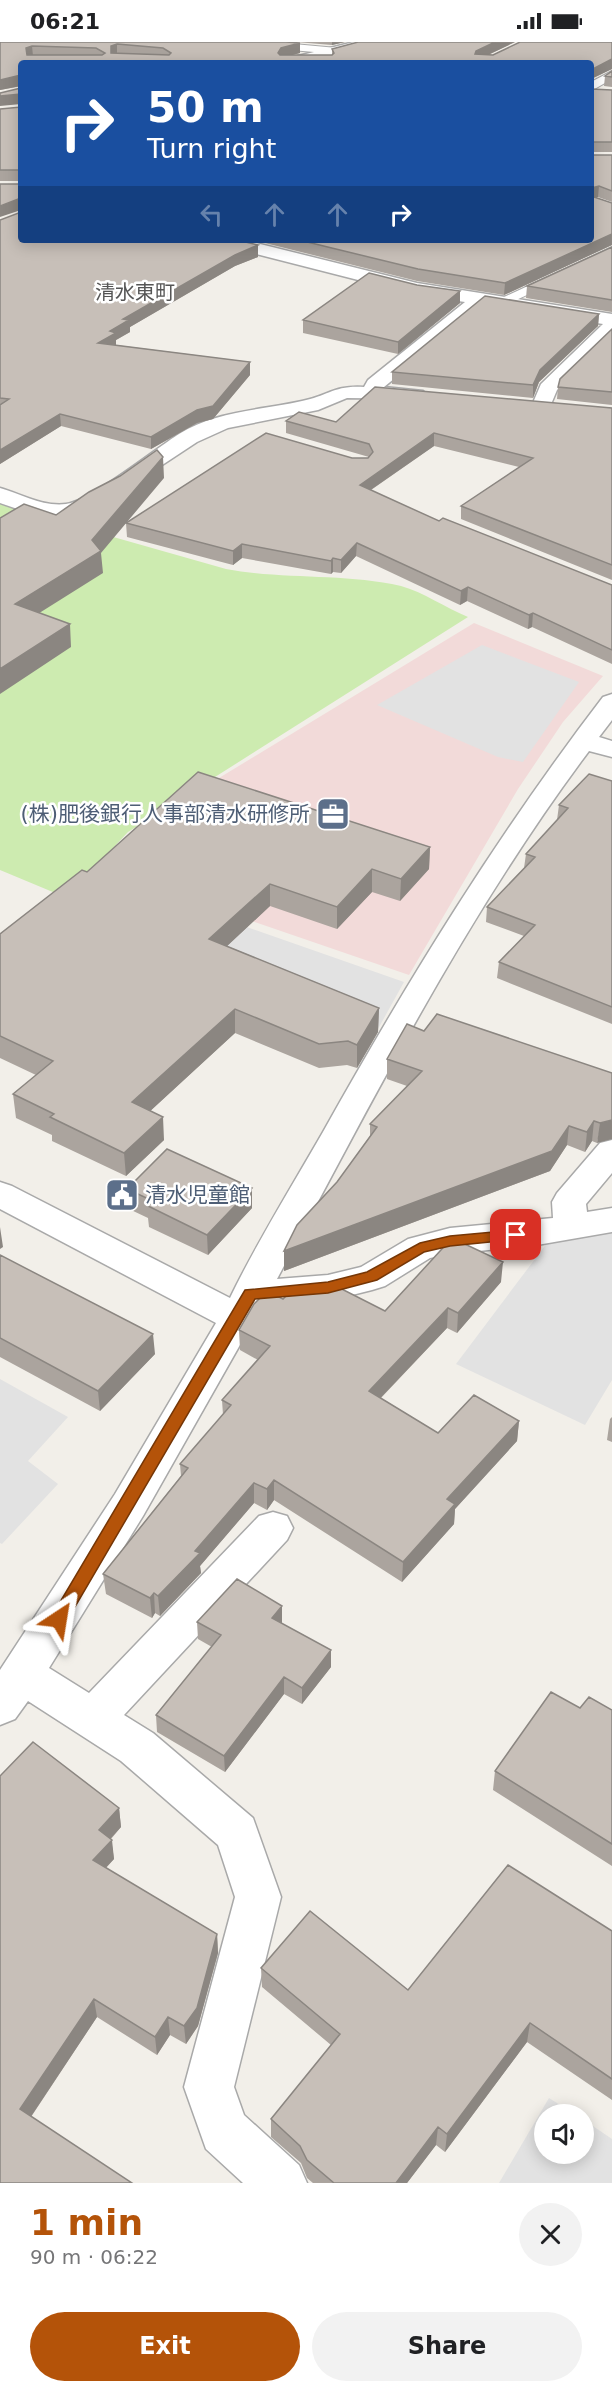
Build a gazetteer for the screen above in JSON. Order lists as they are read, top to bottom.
{
  "districts": ["清水東町"],
  "places": {
    "office": ["(株)肥後銀行人事部清水研修所"],
    "public building": ["清水児童館"]
  },
  "page": {
    "status": "06:21",
    "turn": ["50 m", "Turn right"],
    "heading": ["1 min", "90 m · 06:22"],
    "buttons": ["Exit", "Share"]
  }
}
